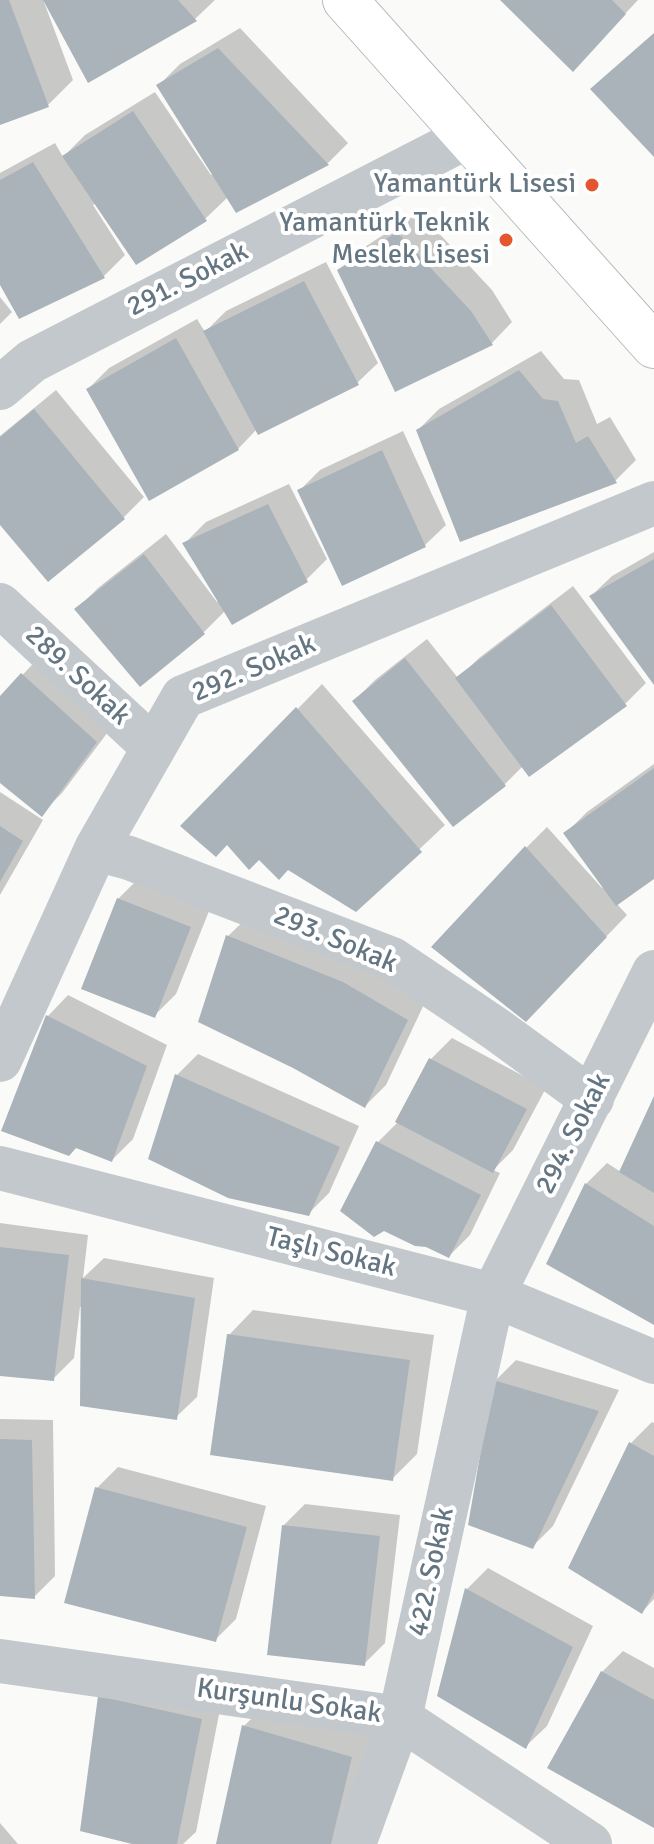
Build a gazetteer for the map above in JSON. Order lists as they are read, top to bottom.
{
  "streets": {
    "street": [
      "291. Sokak",
      "292. Sokak",
      "289. Sokak",
      "293. Sokak",
      "294. Sokak",
      "Taşlı Sokak",
      "422. Sokak",
      "Kurşunlu Sokak"
    ]
  },
  "crossings": [
    ["292. Sokak", "289. Sokak"],
    ["292. Sokak", "293. Sokak"],
    ["293. Sokak", "294. Sokak"],
    ["294. Sokak", "Taşlı Sokak"],
    ["294. Sokak", "422. Sokak"],
    ["Taşlı Sokak", "422. Sokak"],
    ["422. Sokak", "Kurşunlu Sokak"]
  ],
  "places": ["Yamantürk Lisesi", "Yamantürk Teknik Meslek Lisesi"]
}
